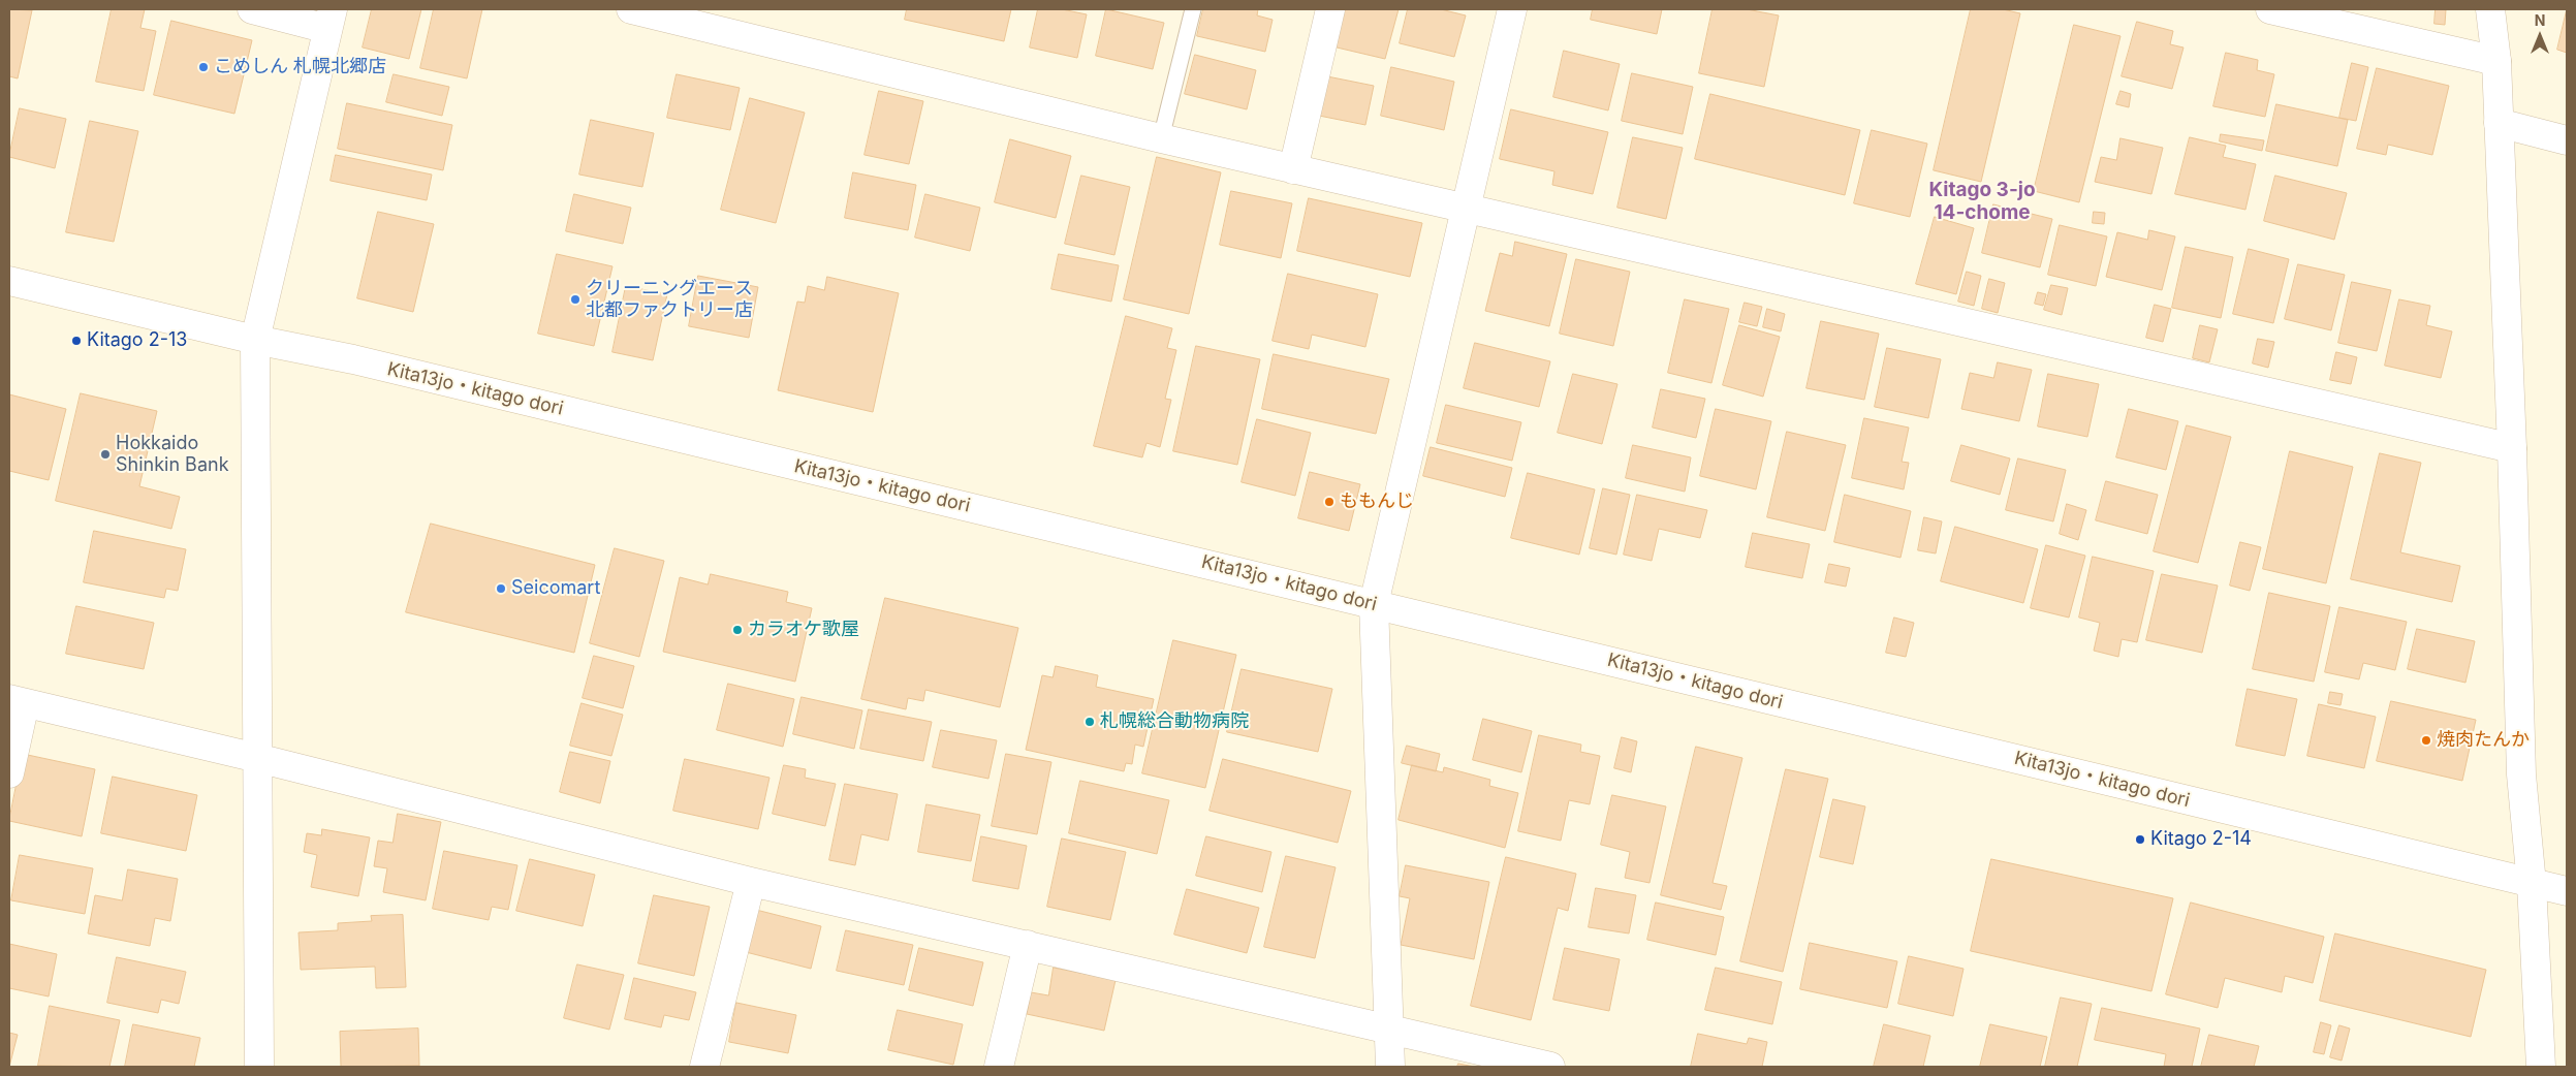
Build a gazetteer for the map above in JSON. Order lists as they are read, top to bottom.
{
  "streets": {
    "street": ["Kita13jo・kitago dori"]
  },
  "districts": ["Kitago 3-jo 14-chome"],
  "places": [
    "こめしん 札幌北郷店",
    "クリーニングエース 北都ファクトリー店",
    "Kitago 2-13",
    "Hokkaido Shinkin Bank",
    "ももんじ",
    "Seicomart",
    "カラオケ歌屋",
    "札幌総合動物病院",
    "焼肉たんか",
    "Kitago 2-14"
  ],
  "north": "top"
}
